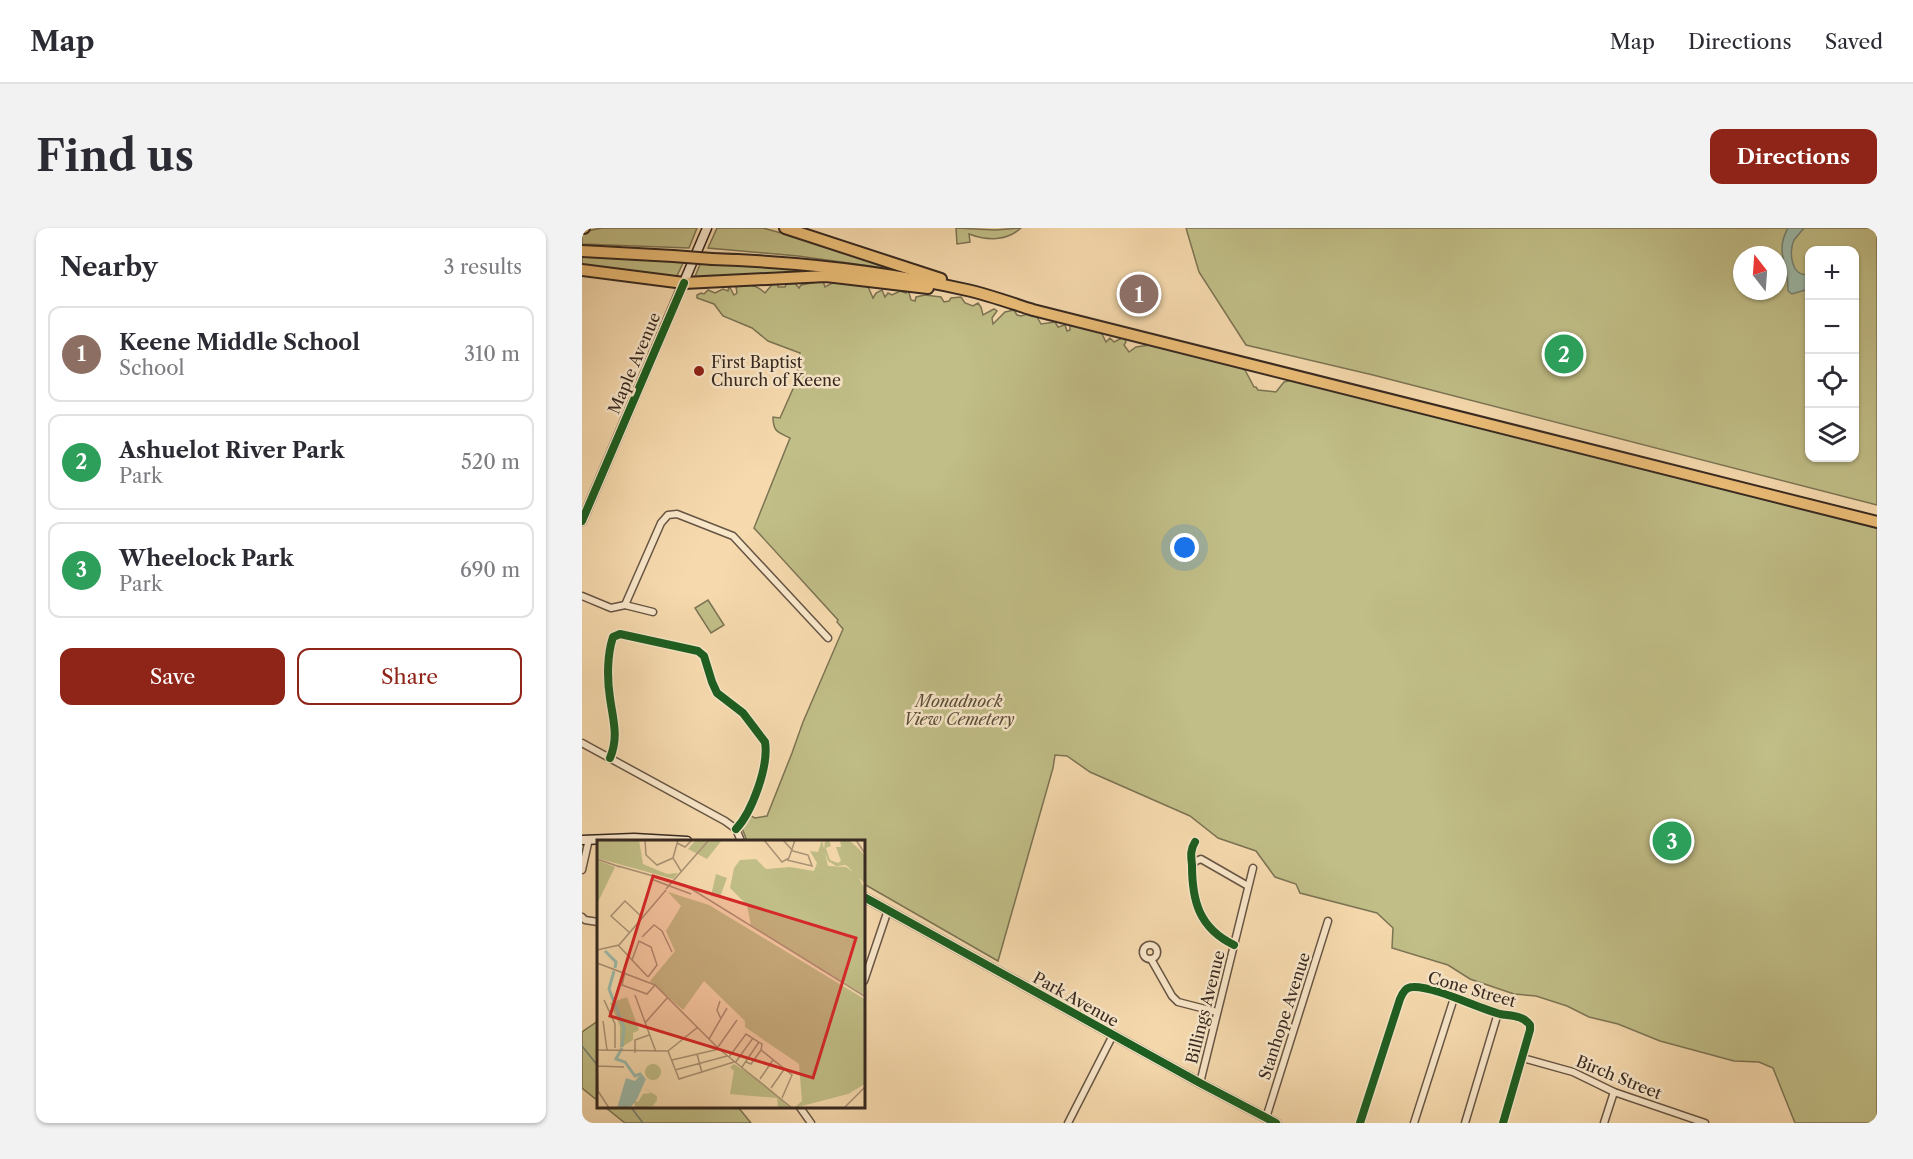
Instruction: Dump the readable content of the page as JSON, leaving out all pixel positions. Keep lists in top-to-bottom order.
{
  "streets": {
    "street": [
      "Maple Avenue",
      "Cone Street",
      "Park Avenue",
      "Billings Avenue",
      "Stanhope Avenue",
      "Birch Street"
    ]
  },
  "crossings": [
    ["Cone Street", "Birch Street"],
    ["Park Avenue", "Billings Avenue"],
    ["Park Avenue", "Stanhope Avenue"]
  ],
  "parks": ["Monadnock View Cemetery"],
  "places": ["First Baptist Church of Keene"],
  "north": "top",
  "page": {
    "header": "Map",
    "nav": ["Map", "Directions", "Saved"],
    "buttons": [
      "Directions",
      ["Save", "Share"]
    ],
    "title": "Find us",
    "heading": ["Nearby", "3 results"],
    "map_buttons": ["+", "−"],
    "pins": ["1", "2", "3"],
    "list": [
      {
        "mark": "1",
        "name": "Keene Middle School",
        "note": "School",
        "value": "310 m"
      },
      {
        "mark": "2",
        "name": "Ashuelot River Park",
        "note": "Park",
        "value": "520 m"
      },
      {
        "mark": "3",
        "name": "Wheelock Park",
        "note": "Park",
        "value": "690 m"
      }
    ]
  }
}
